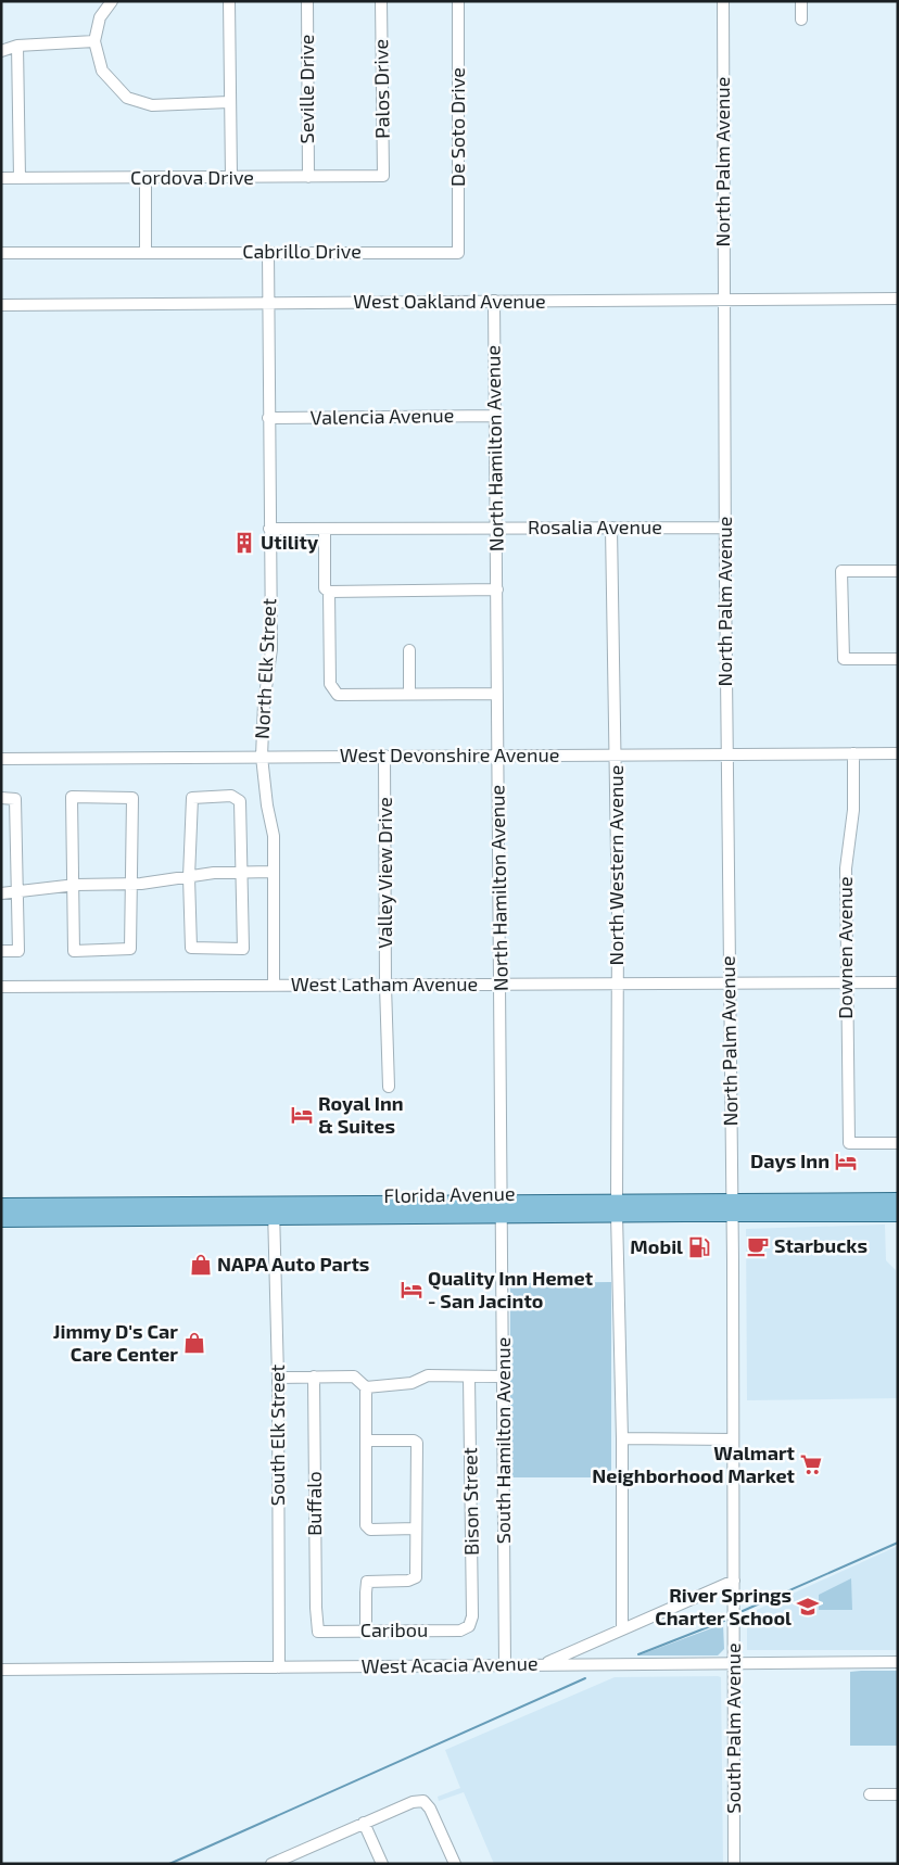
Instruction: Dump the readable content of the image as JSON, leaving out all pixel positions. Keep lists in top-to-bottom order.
{
  "streets": {
    "main road": ["Florida Avenue"],
    "street": [
      "Seville Drive",
      "Palos Drive",
      "De Soto Drive",
      "North Palm Avenue",
      "Cordova Drive",
      "Cabrillo Drive",
      "West Oakland Avenue",
      "Valencia Avenue",
      "North Hamilton Avenue",
      "Rosalia Avenue",
      "North Elk Street",
      "West Devonshire Avenue",
      "North Western Avenue",
      "Valley View Drive",
      "Downen Avenue",
      "West Latham Avenue",
      "South Elk Street",
      "South Hamilton Avenue",
      "Bison Street",
      "Buffalo",
      "Caribou",
      "West Acacia Avenue",
      "South Palm Avenue"
    ]
  },
  "crossings": [
    ["Seville Drive", "Cordova Drive"],
    ["Palos Drive", "Cordova Drive"],
    ["De Soto Drive", "Cabrillo Drive"],
    ["North Palm Avenue", "West Oakland Avenue"],
    ["North Palm Avenue", "Rosalia Avenue"],
    ["North Palm Avenue", "West Devonshire Avenue"],
    ["North Palm Avenue", "West Latham Avenue"],
    ["North Palm Avenue", "Florida Avenue"],
    ["North Palm Avenue", "South Palm Avenue"],
    ["Cabrillo Drive", "North Elk Street"],
    ["West Oakland Avenue", "North Hamilton Avenue"],
    ["West Oakland Avenue", "North Elk Street"],
    ["Valencia Avenue", "North Hamilton Avenue"],
    ["Valencia Avenue", "North Elk Street"],
    ["North Hamilton Avenue", "Rosalia Avenue"],
    ["North Hamilton Avenue", "West Devonshire Avenue"],
    ["North Hamilton Avenue", "West Latham Avenue"],
    ["North Hamilton Avenue", "Florida Avenue"],
    ["North Hamilton Avenue", "South Hamilton Avenue"],
    ["Rosalia Avenue", "North Elk Street"],
    ["Rosalia Avenue", "North Western Avenue"],
    ["North Elk Street", "West Devonshire Avenue"],
    ["North Elk Street", "West Latham Avenue"],
    ["West Devonshire Avenue", "North Western Avenue"],
    ["West Devonshire Avenue", "Valley View Drive"],
    ["West Devonshire Avenue", "Downen Avenue"],
    ["North Western Avenue", "West Latham Avenue"],
    ["North Western Avenue", "Florida Avenue"],
    ["Valley View Drive", "West Latham Avenue"],
    ["Downen Avenue", "West Latham Avenue"],
    ["Florida Avenue", "South Elk Street"],
    ["Florida Avenue", "South Hamilton Avenue"],
    ["Florida Avenue", "South Palm Avenue"],
    ["South Elk Street", "West Acacia Avenue"],
    ["South Hamilton Avenue", "West Acacia Avenue"],
    ["Bison Street", "Caribou"],
    ["Buffalo", "Caribou"],
    ["West Acacia Avenue", "South Palm Avenue"]
  ],
  "places": {
    "building": ["Utility"],
    "hotel": ["Royal Inn & Suites", "Days Inn", "Quality Inn Hemet - San Jacinto"],
    "cafe": ["Starbucks"],
    "fuel station": ["Mobil"],
    "shop": ["NAPA Auto Parts", "Jimmy D's Car Care Center"],
    "supermarket": ["Walmart Neighborhood Market"],
    "school or university": ["River Springs Charter School"]
  }
}
